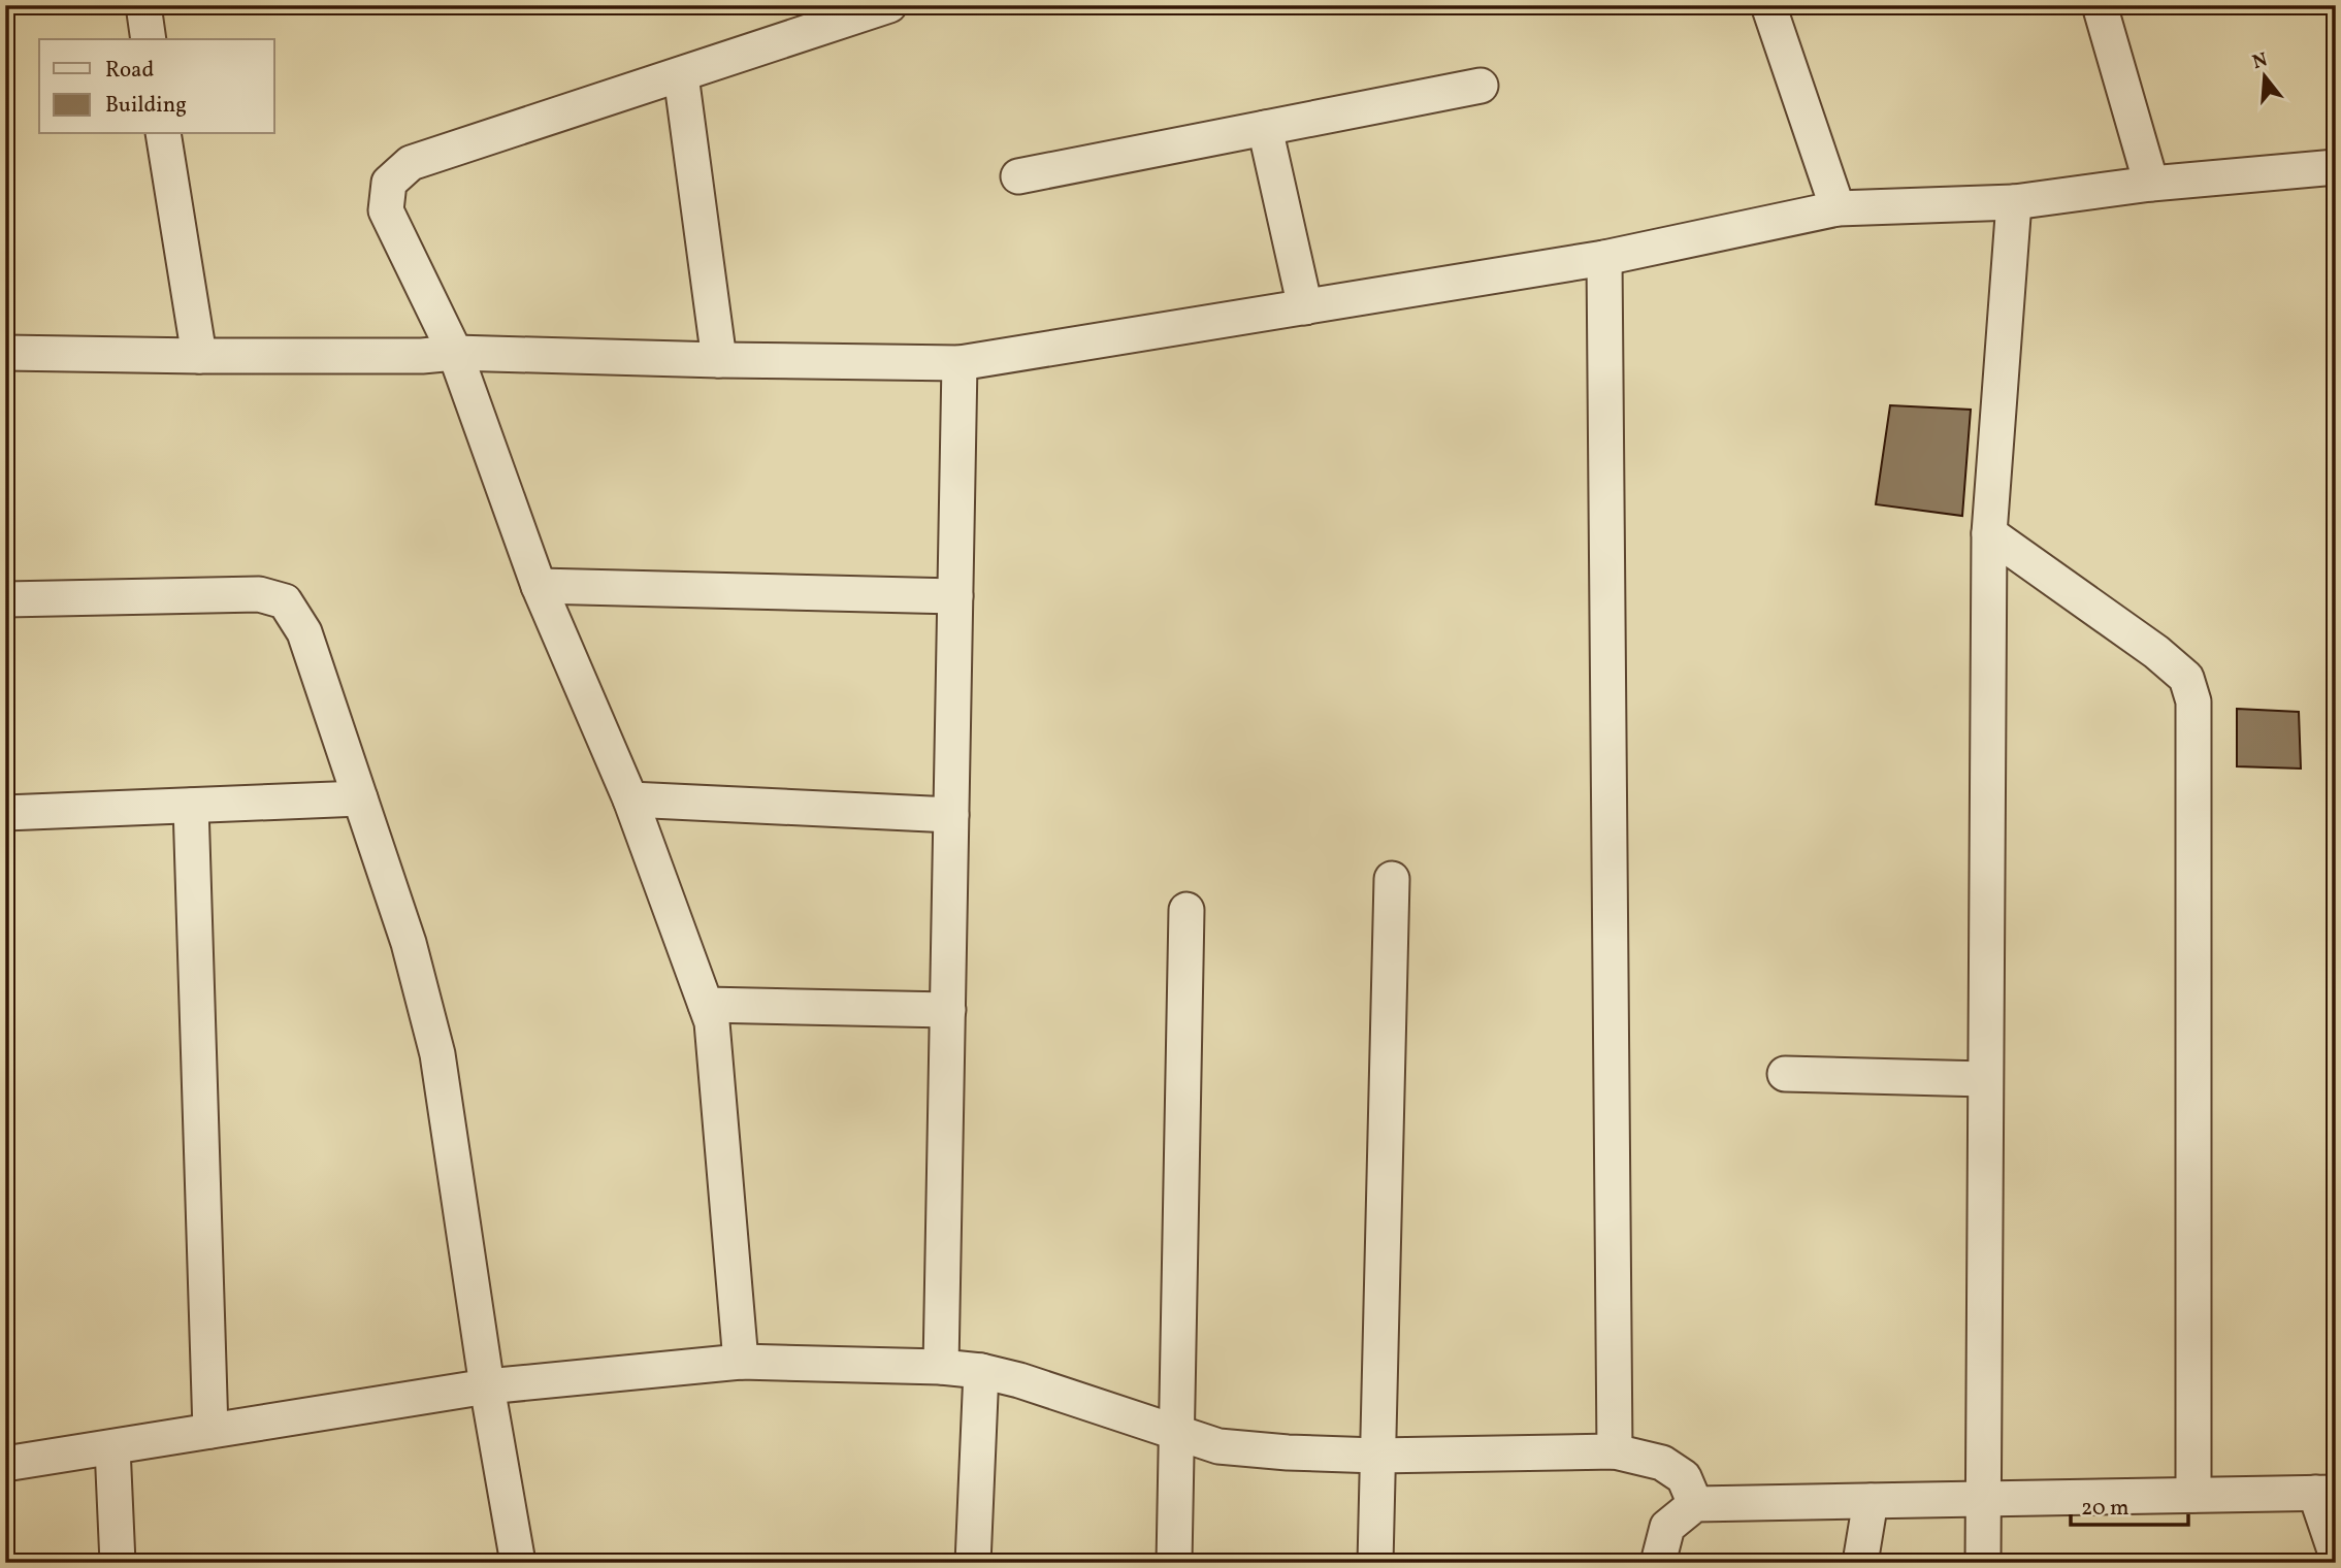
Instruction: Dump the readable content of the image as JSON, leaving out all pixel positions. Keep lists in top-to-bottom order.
{
  "legend": ["Road", "Building"],
  "scale_bar": "20 m",
  "north": "top"
}
